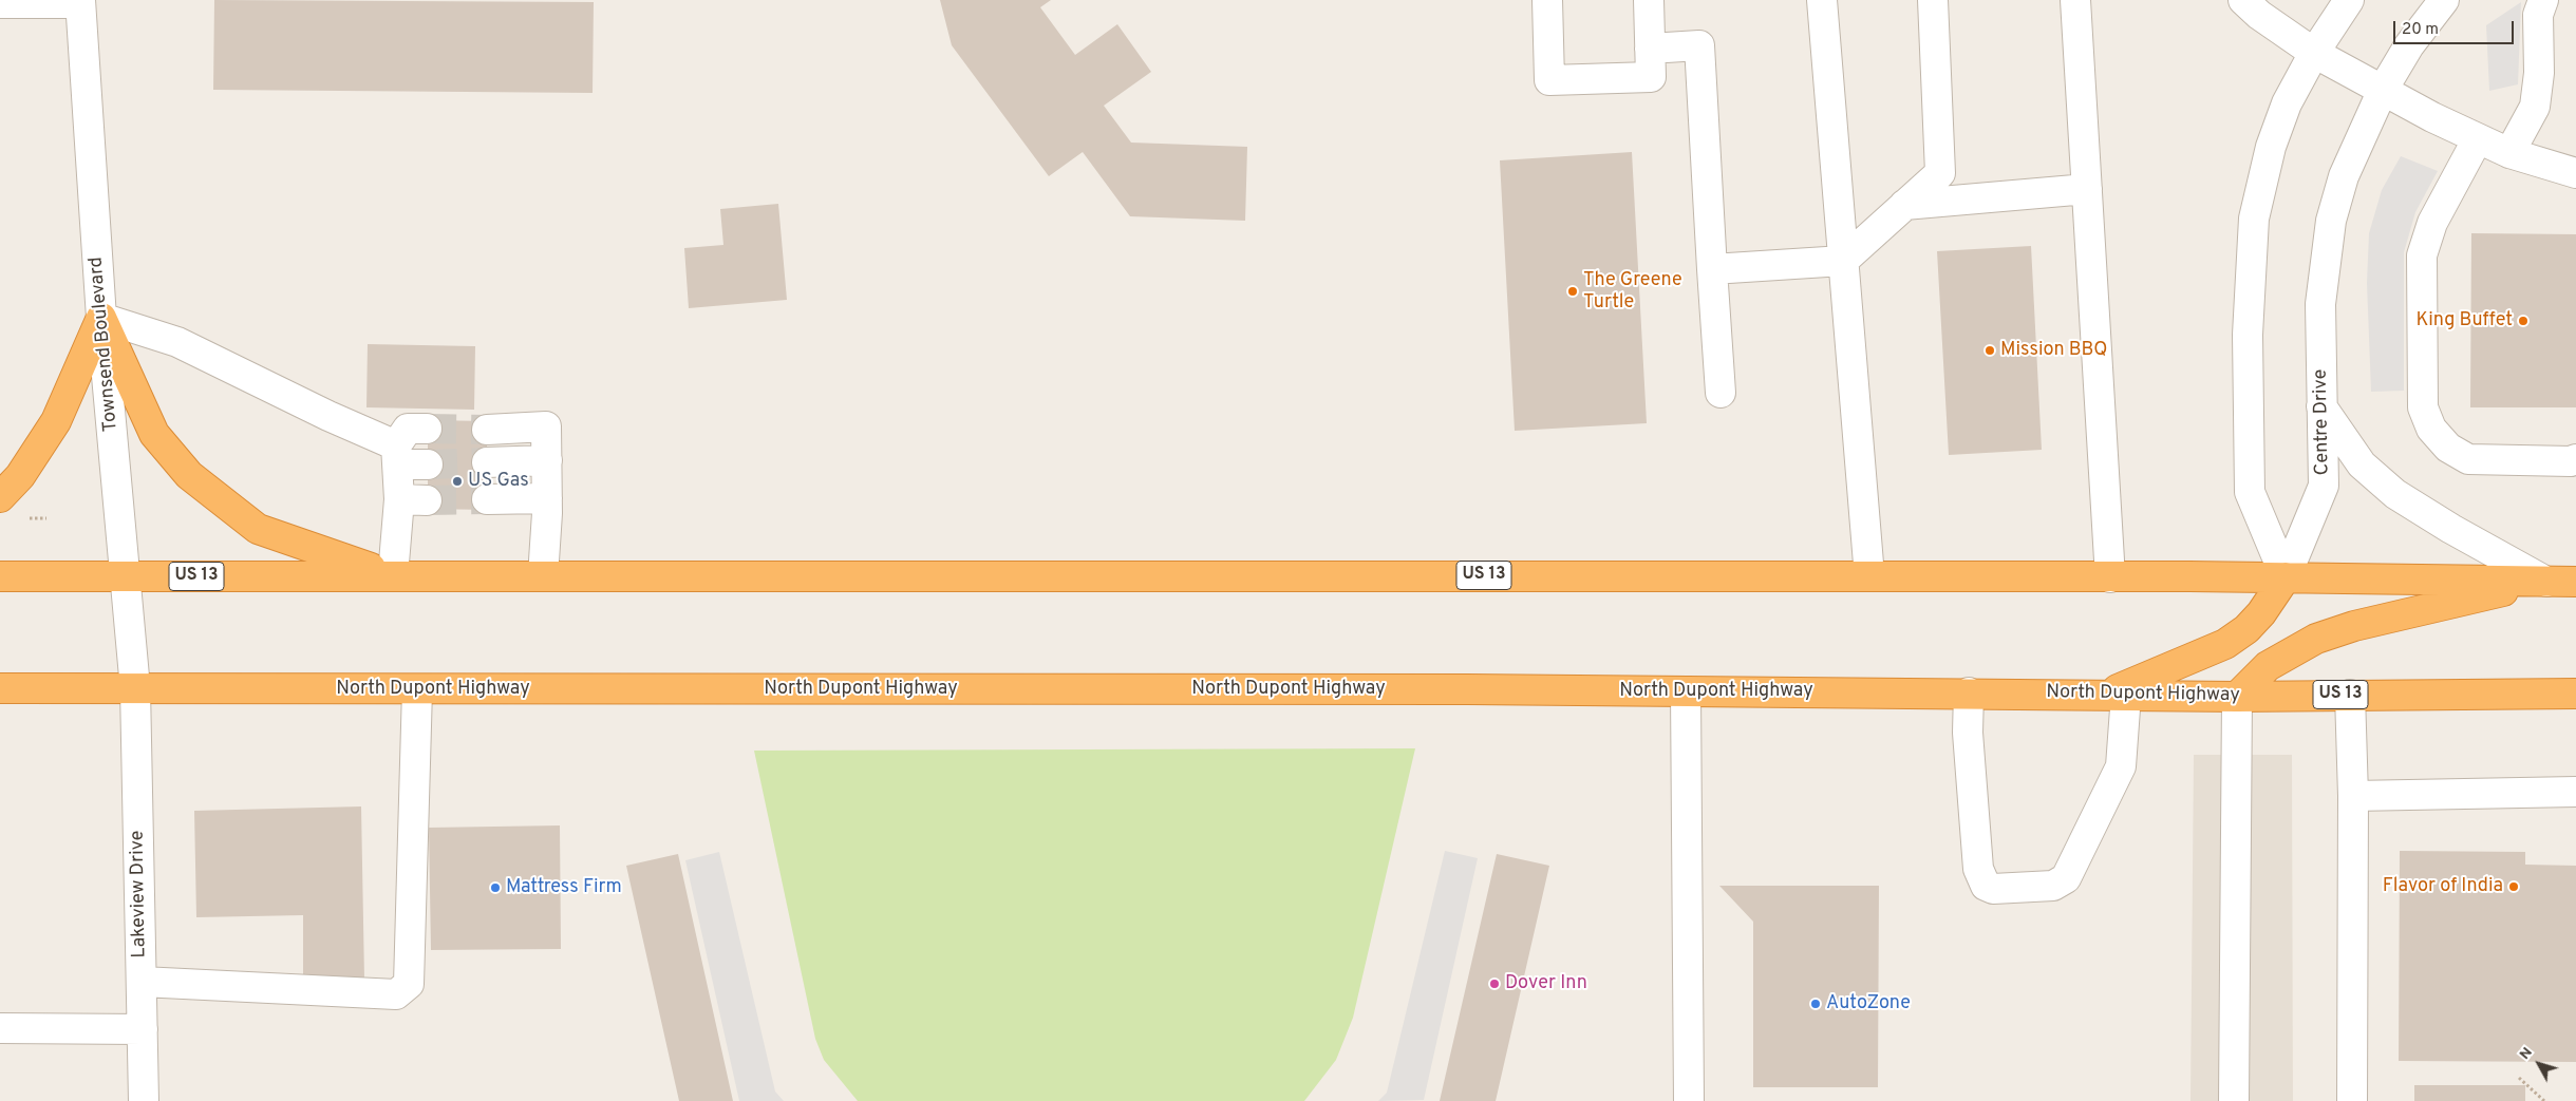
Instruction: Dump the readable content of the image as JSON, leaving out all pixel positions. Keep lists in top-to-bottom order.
{
  "streets": {
    "highway": ["US 13", "North Dupont Highway"],
    "street": ["Townsend Boulevard", "Centre Drive", "Lakeview Drive"]
  },
  "crossings": [
    ["Townsend Boulevard", "US 13"],
    ["Townsend Boulevard", "North Dupont Highway"],
    ["Townsend Boulevard", "Lakeview Drive"],
    ["Centre Drive", "US 13"],
    ["North Dupont Highway", "Lakeview Drive"]
  ],
  "places": [
    "The Greene Turtle",
    "King Buffet",
    "Mission BBQ",
    "US Gas",
    "Flavor of India",
    "Mattress Firm",
    "Dover Inn",
    "AutoZone"
  ],
  "scale_bar": "20 m",
  "north": "top left"
}
